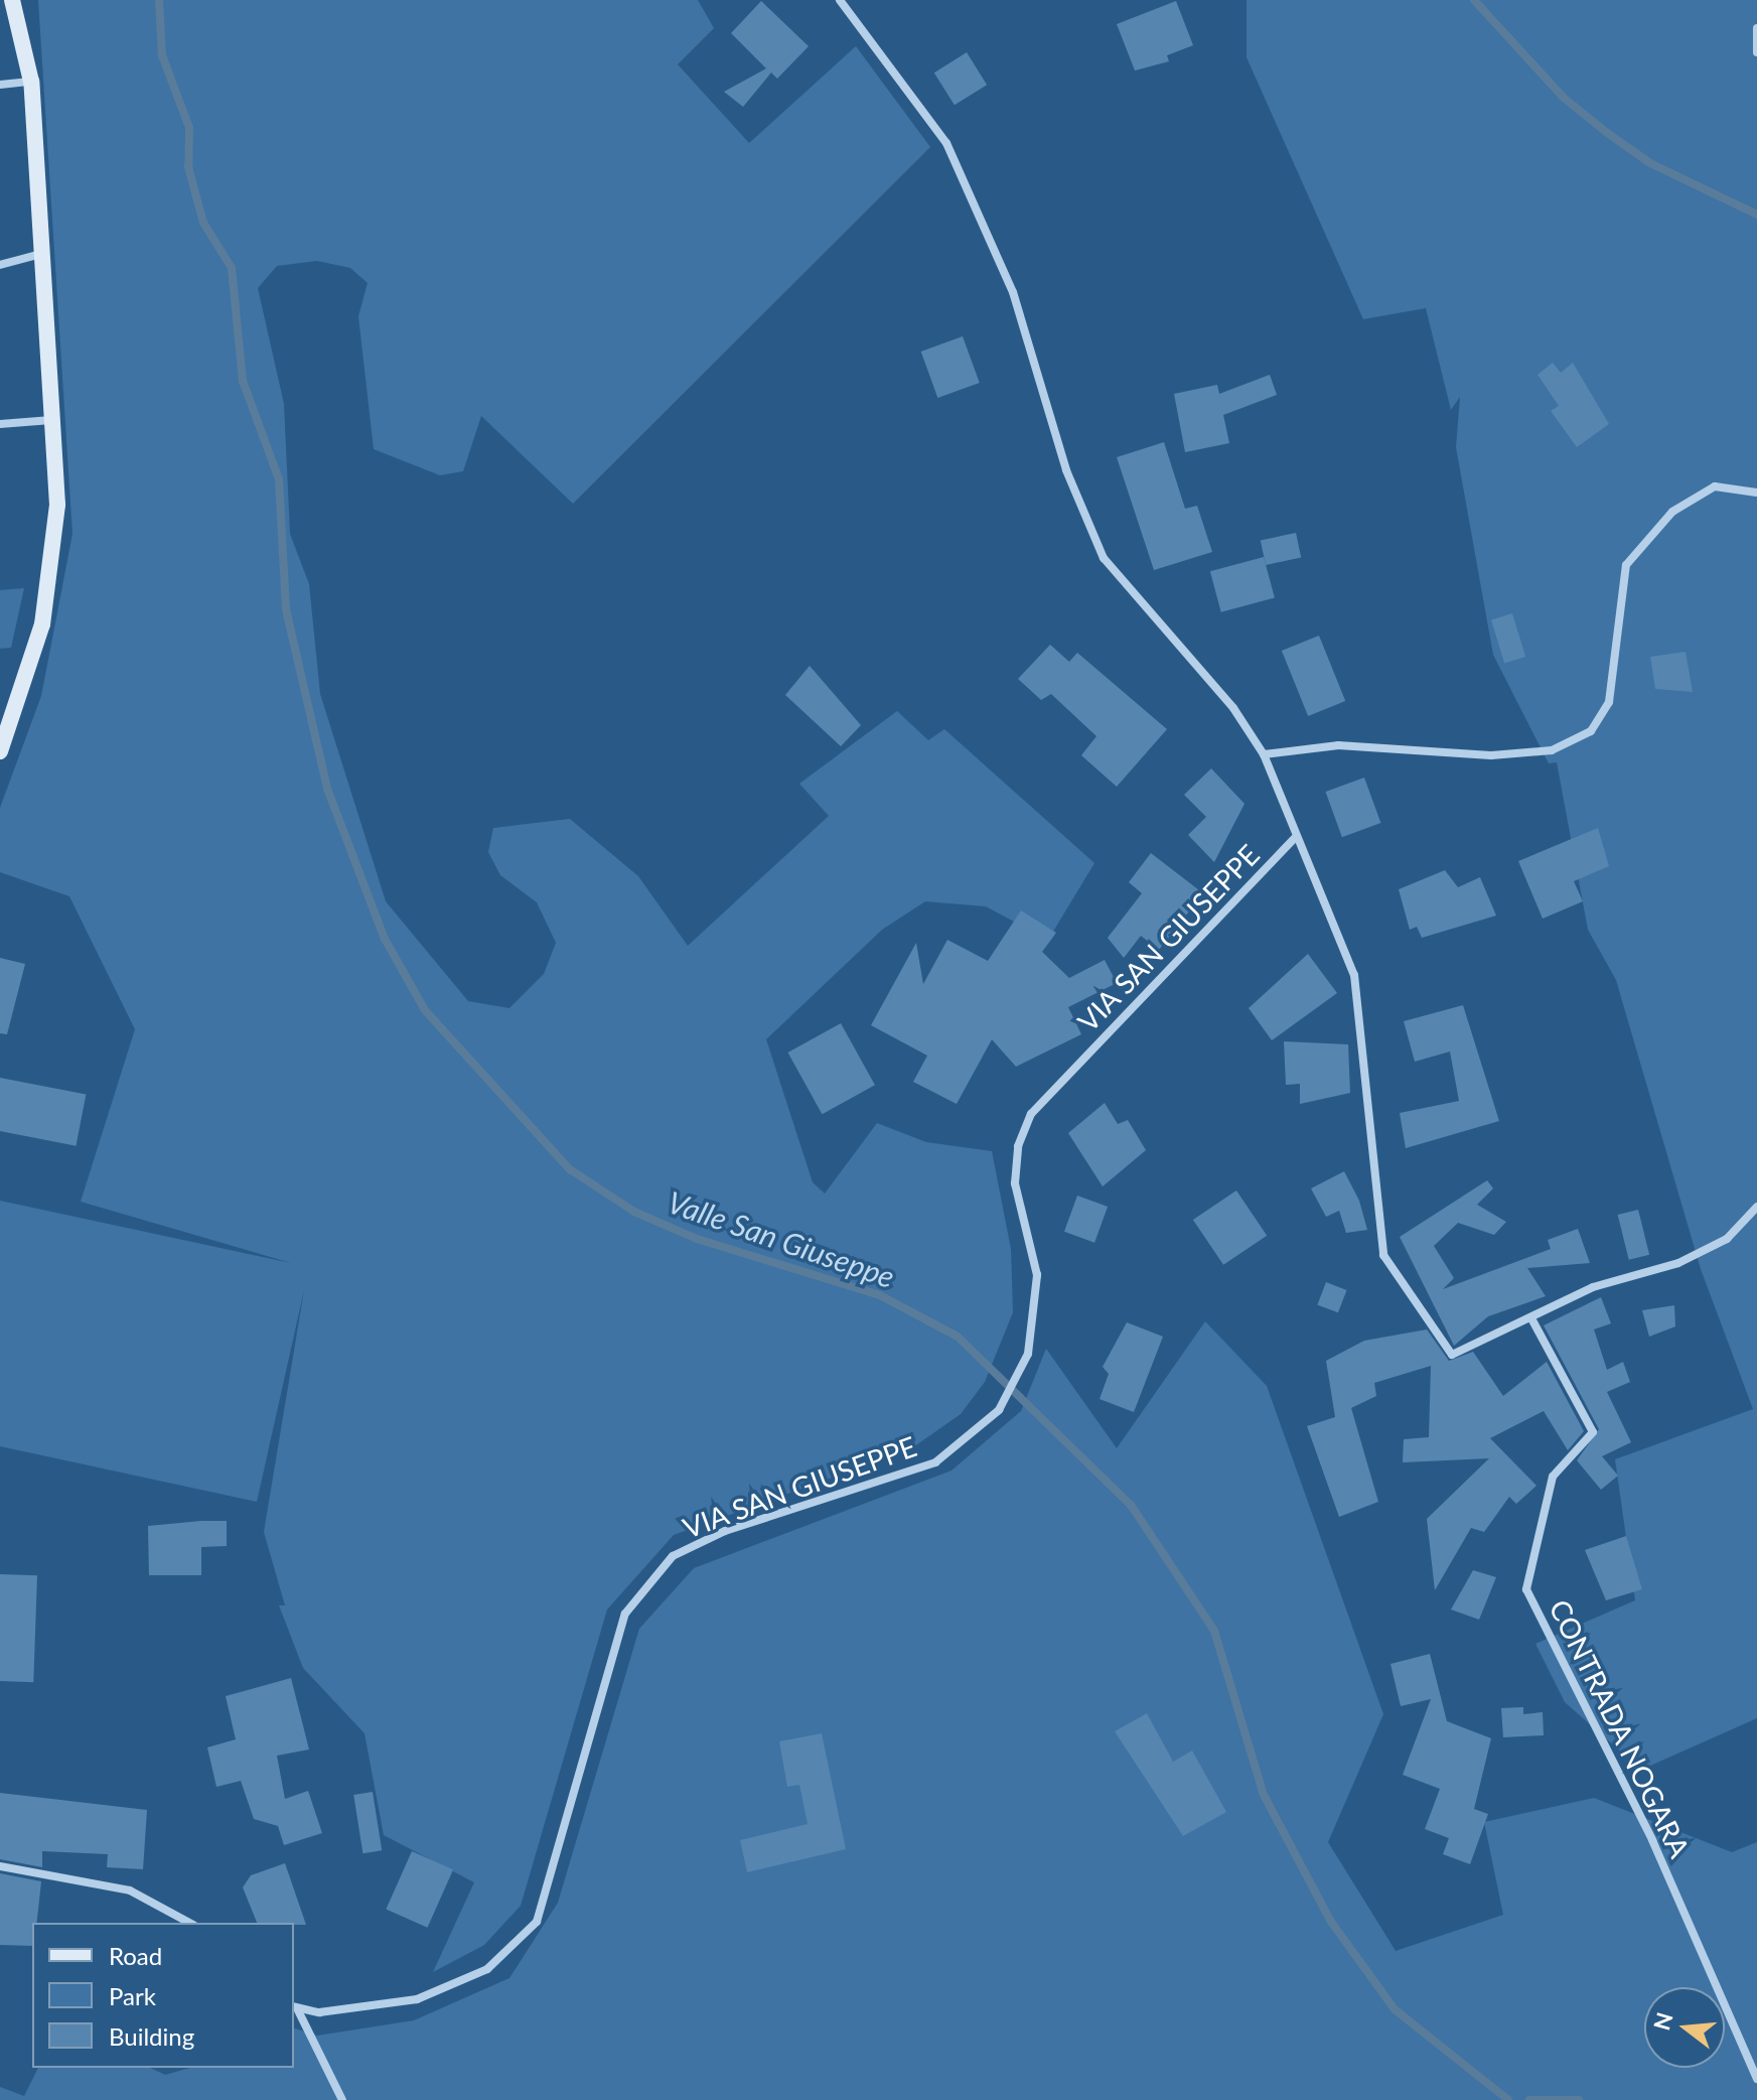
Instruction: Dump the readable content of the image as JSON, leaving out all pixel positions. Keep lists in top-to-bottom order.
{
  "streets": {
    "street": ["VIA SAN GIUSEPPE", "CONTRADA NOGARA"]
  },
  "water": ["Valle San Giuseppe"],
  "legend": ["Road", "Park", "Building"],
  "north": "left"
}
